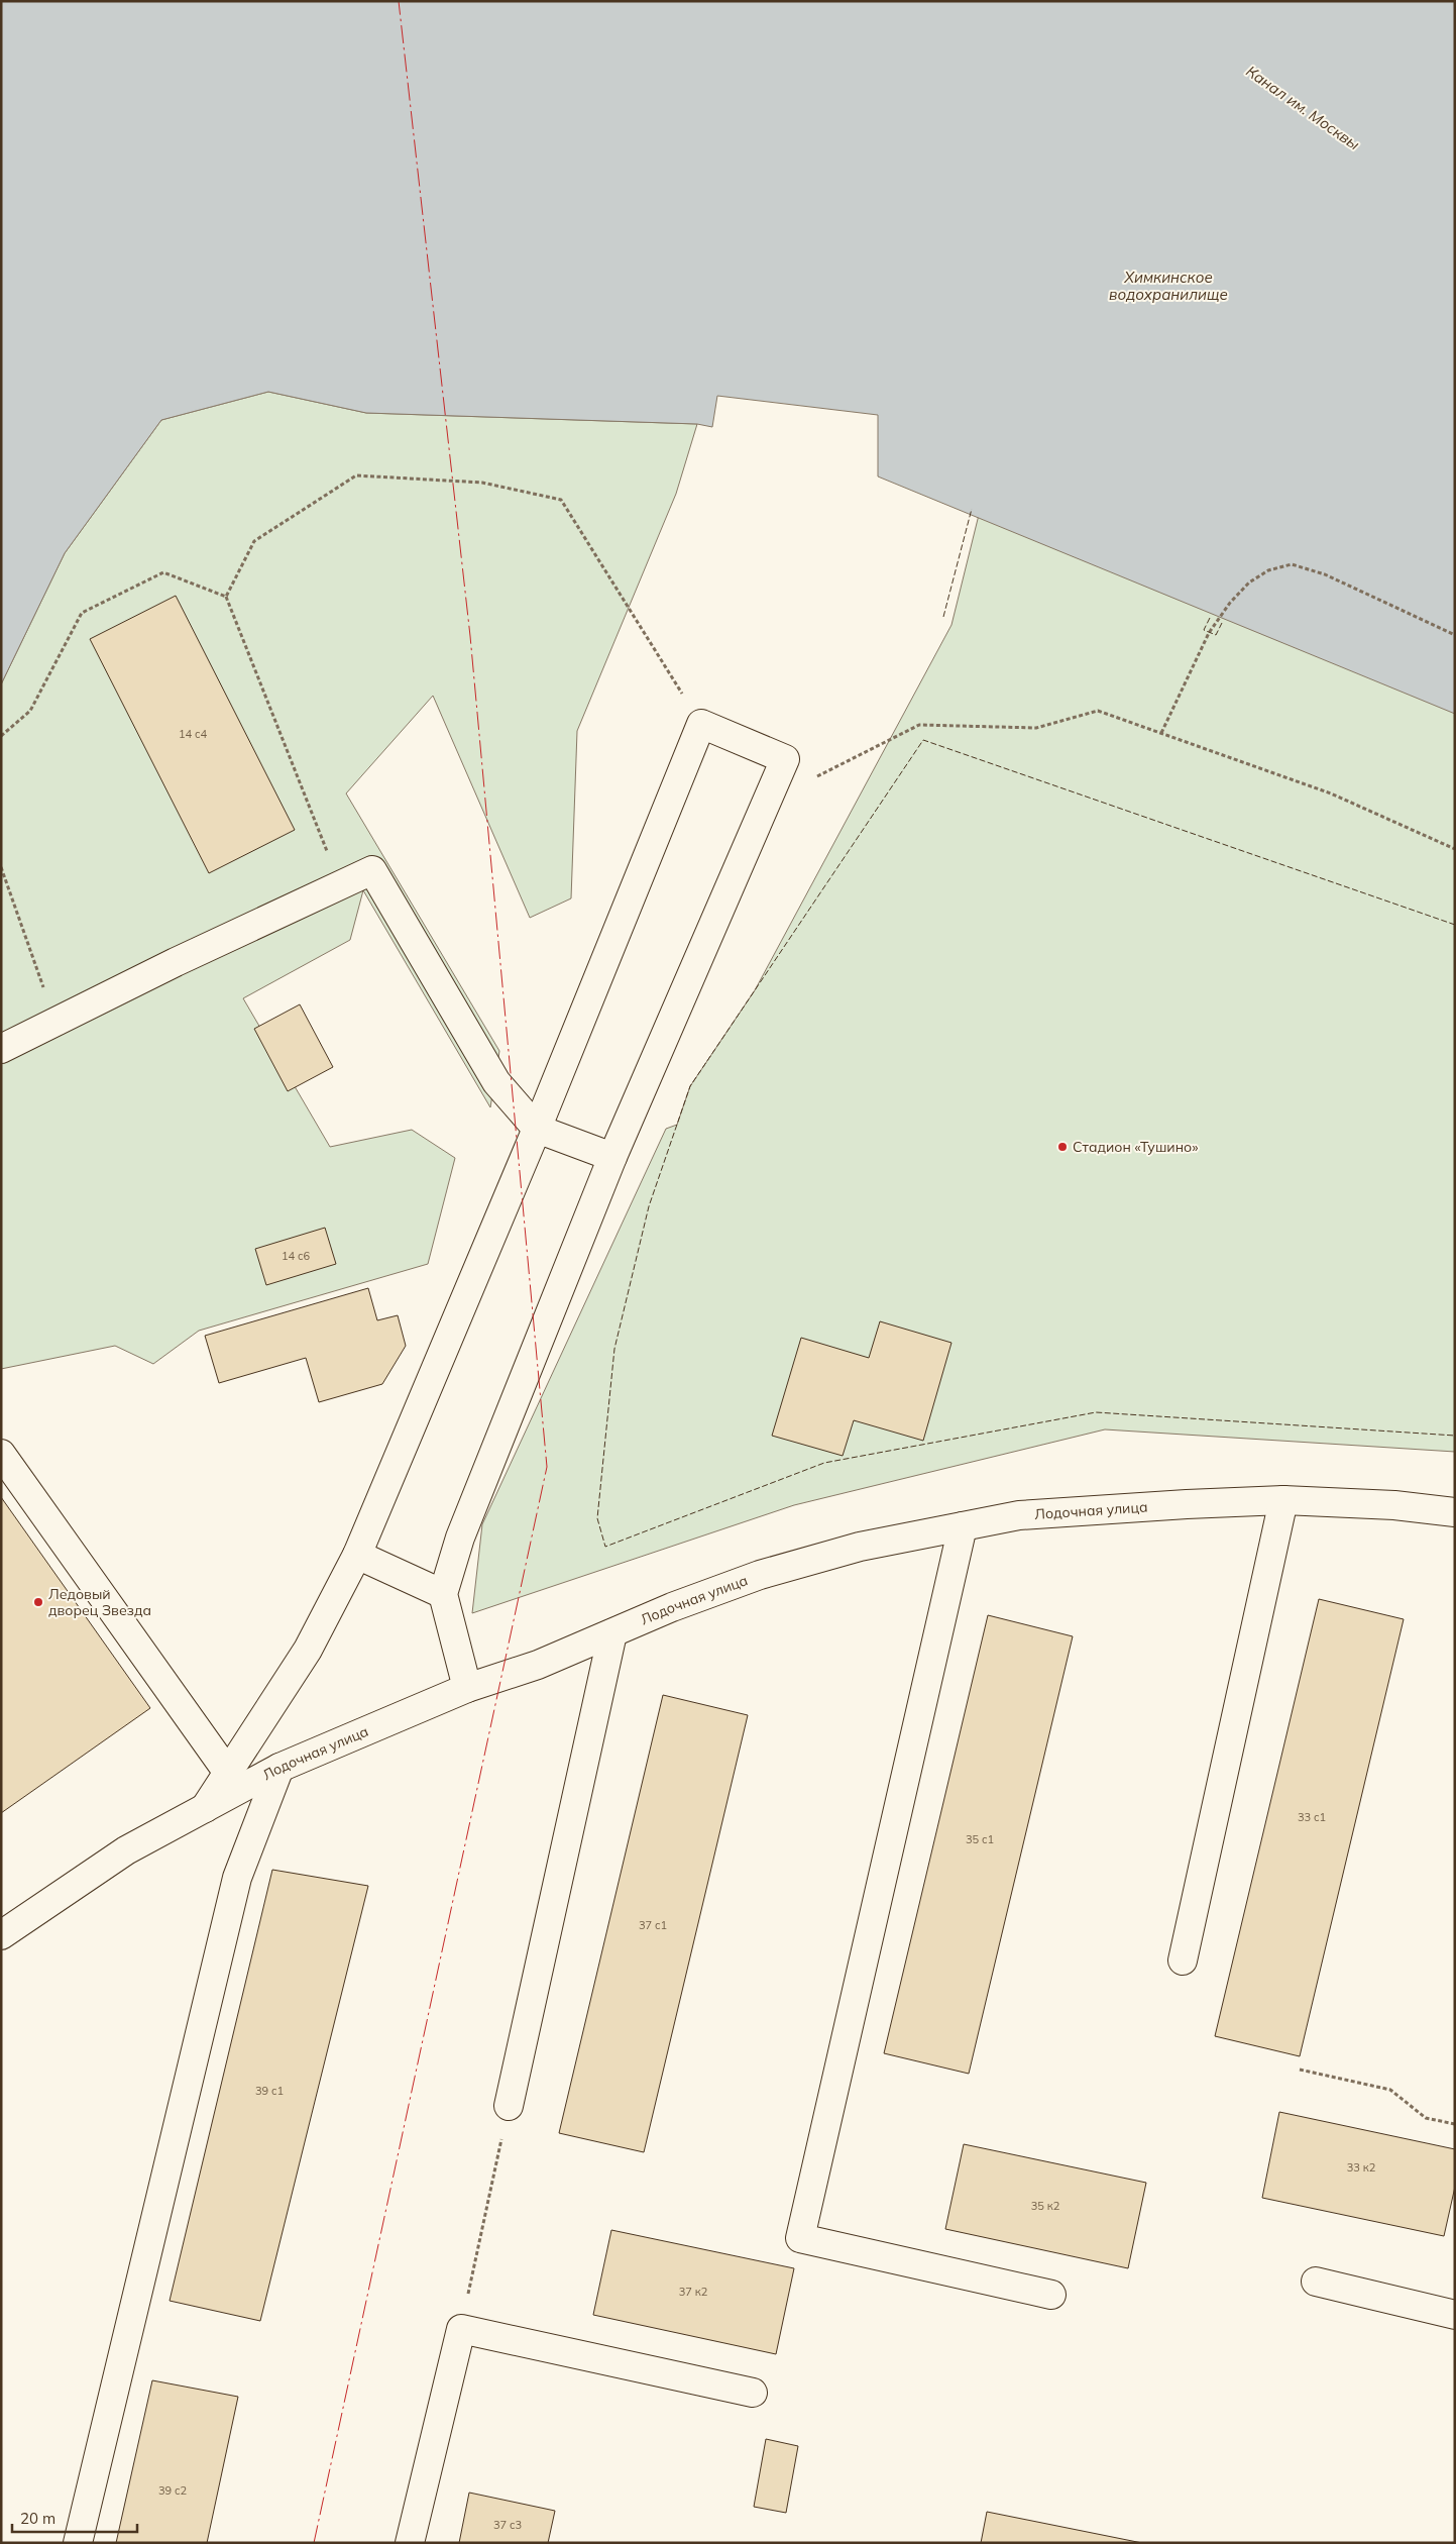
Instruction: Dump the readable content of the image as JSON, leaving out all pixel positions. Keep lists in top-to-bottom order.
{
  "streets": {
    "street": ["Лодочная улица"]
  },
  "water": ["Канал им. Москвы", "Химкинское водохранилище"],
  "places": ["Стадион «Тушино»", "Ледовый дворец Звезда"],
  "house_numbers": [
    "14 с4",
    "14 с6",
    "33 с1",
    "35 с1",
    "37 с1",
    "39 с1",
    "33 к2",
    "35 к2",
    "37 к2",
    "39 с2",
    "37 с3"
  ],
  "scale_bar": "20 m"
}
